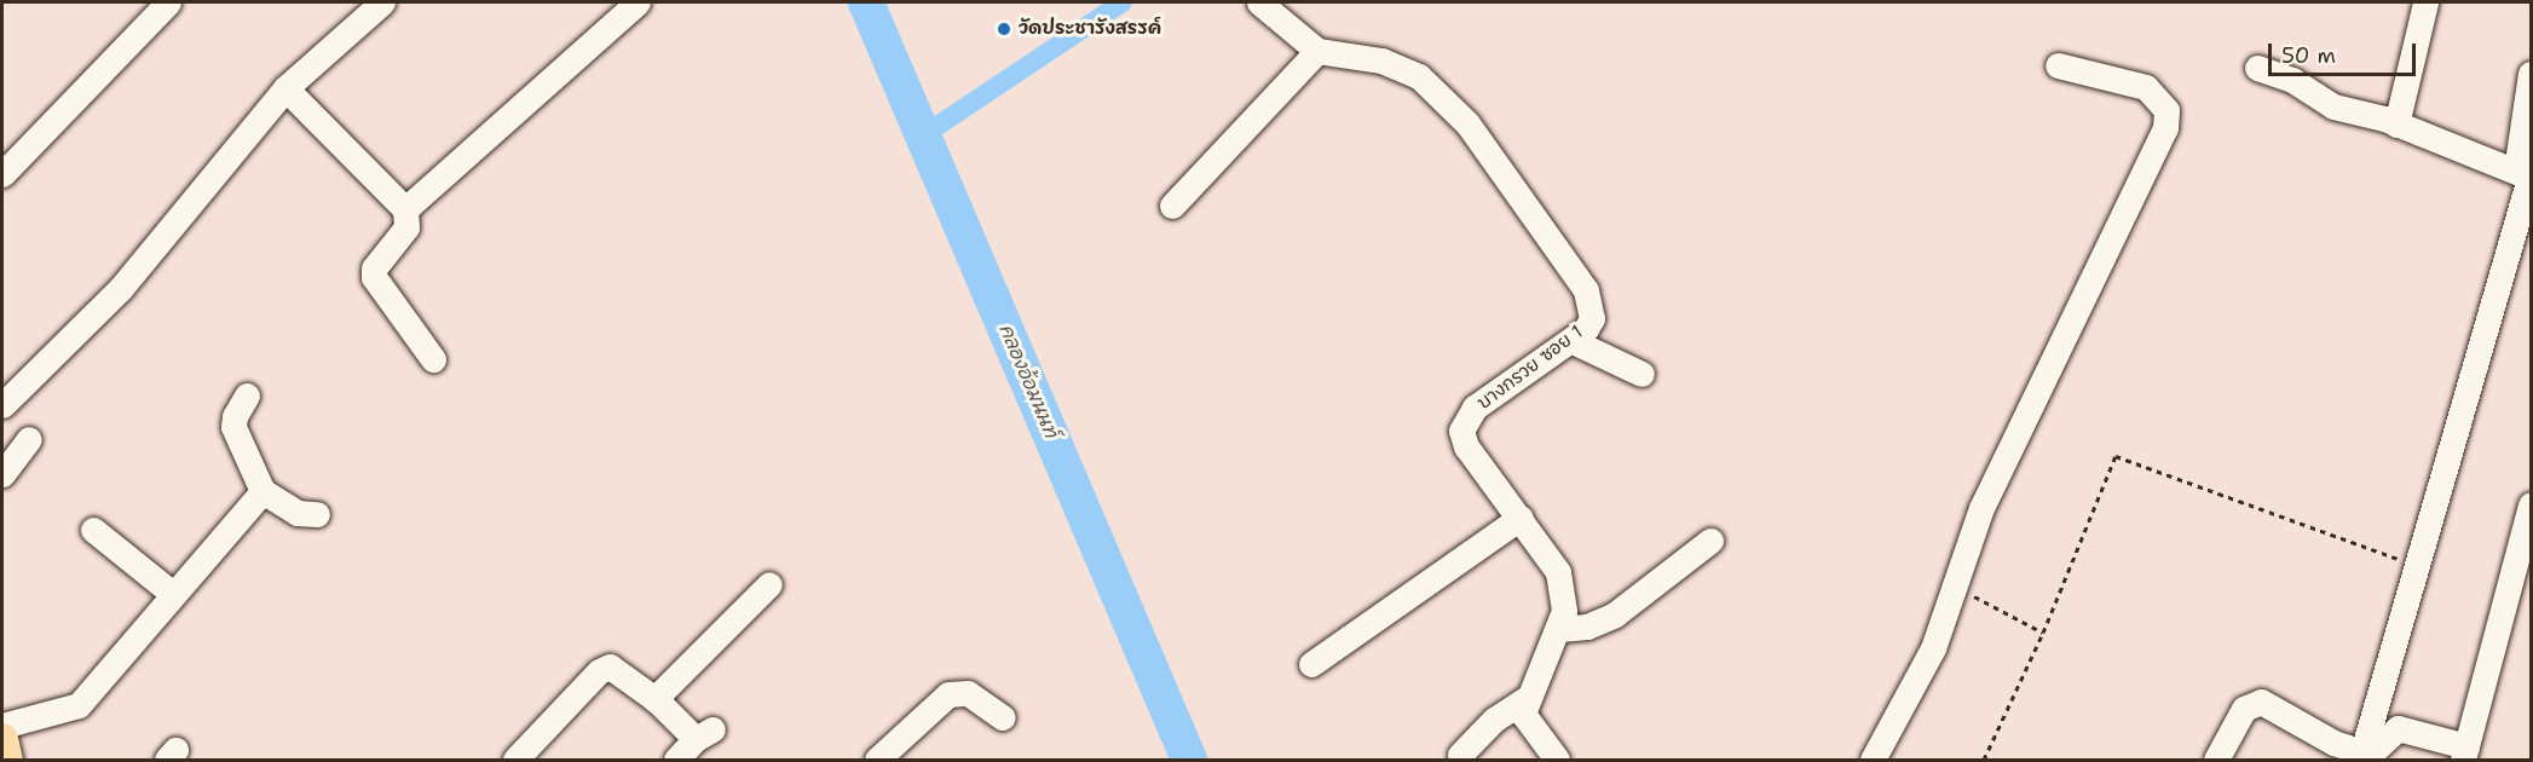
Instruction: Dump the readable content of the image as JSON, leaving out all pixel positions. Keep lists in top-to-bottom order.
{
  "streets": {
    "street": ["บางกรวย ซอย 1"]
  },
  "water": ["คลองอ้อมนนท์"],
  "places": ["วัดประชารังสรรค์"],
  "scale_bar": "50 m"
}
